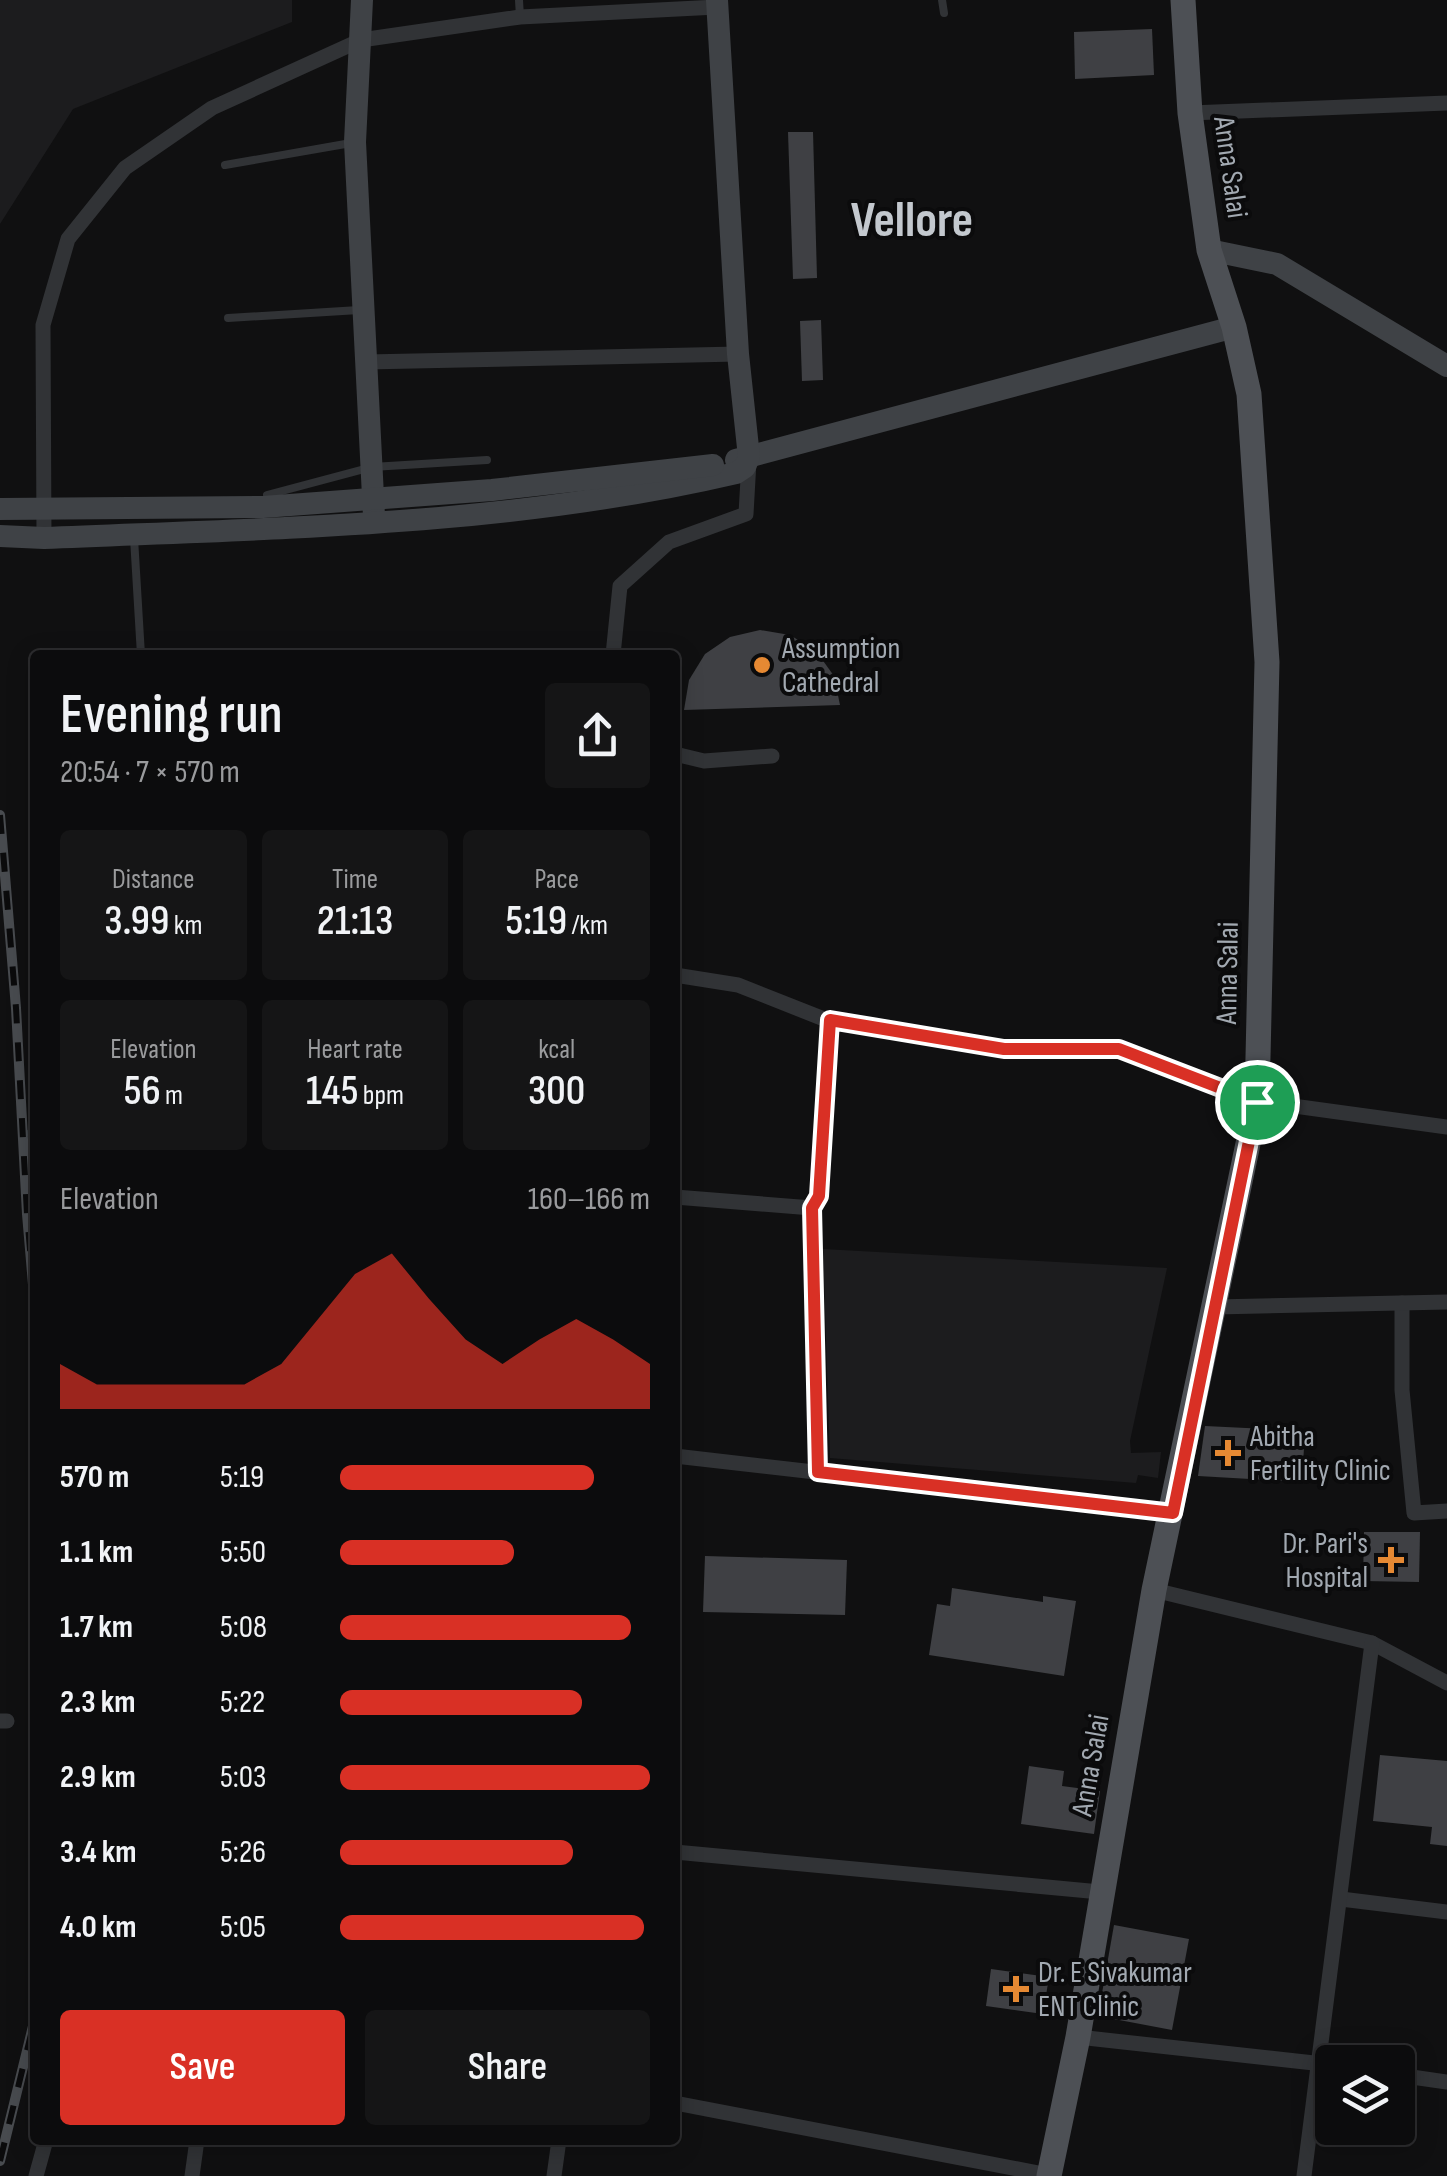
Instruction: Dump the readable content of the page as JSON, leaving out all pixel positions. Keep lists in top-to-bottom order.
{
  "streets": {
    "main road": ["Anna Salai"]
  },
  "districts": ["Vellore"],
  "places": {
    "other": ["Assumption Cathedral"],
    "health": ["Abitha Fertility Clinic", "Dr. Pari's Hospital", "Dr. E Sivakumar ENT Clinic"]
  },
  "page": {
    "heading": ["Evening run", "20:54 · 7 × 570 m"],
    "stats": [
      ["Distance", "3.99 km"],
      ["Time", "21:13"],
      ["Pace", "5:19 /km"],
      ["Elevation", "56 m"],
      ["Heart rate", "145 bpm"],
      ["kcal", "300"]
    ],
    "chart": ["Elevation", "160–166 m"],
    "list": [
      {
        "name": "570 m",
        "note": "5:19"
      },
      {
        "name": "1.1 km",
        "note": "5:50"
      },
      {
        "name": "1.7 km",
        "note": "5:08"
      },
      {
        "name": "2.3 km",
        "note": "5:22"
      },
      {
        "name": "2.9 km",
        "note": "5:03"
      },
      {
        "name": "3.4 km",
        "note": "5:26"
      },
      {
        "name": "4.0 km",
        "note": "5:05"
      }
    ],
    "buttons": ["Save", "Share"]
  }
}
